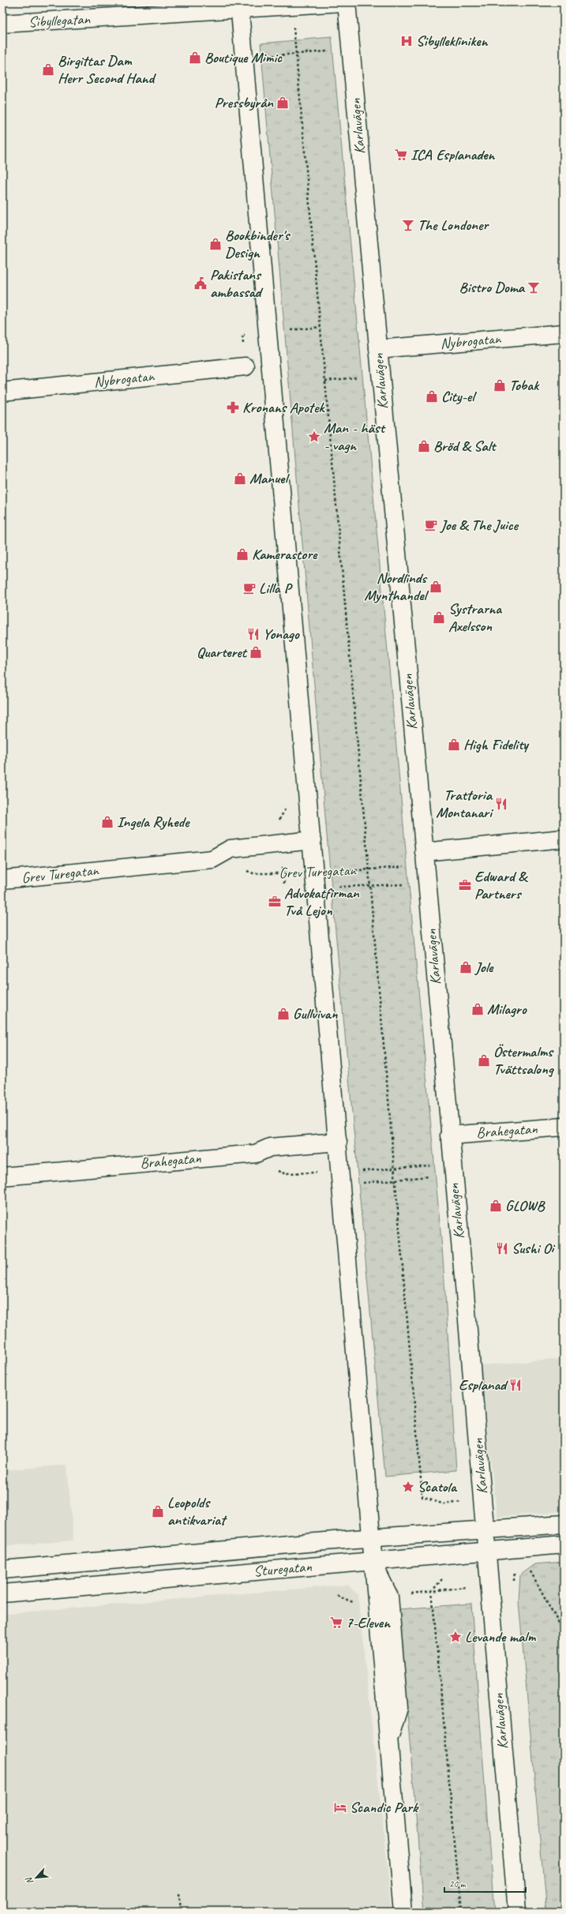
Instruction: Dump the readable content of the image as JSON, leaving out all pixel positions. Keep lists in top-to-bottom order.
{
  "streets": {
    "street": [
      "Sibyllegatan",
      "Karlavägen",
      "Nybrogatan",
      "Grev Turegatan",
      "Brahegatan",
      "Sturegatan"
    ]
  },
  "crossings": [
    ["Karlavägen", "Nybrogatan"],
    ["Karlavägen", "Grev Turegatan"],
    ["Karlavägen", "Brahegatan"],
    ["Karlavägen", "Sturegatan"]
  ],
  "places": {
    "hospital": ["Sibyllekliniken"],
    "shop": [
      "Boutique Mimic",
      "Birgittas Dam Herr Second Hand",
      "Pressbyrån",
      "Bookbinder's Design",
      "Tobak",
      "City-el",
      "Bröd & Salt",
      "Manuel",
      "Kamerastore",
      "Nordlinds Mynthandel",
      "Systrarna Axelsson",
      "Quarteret",
      "High Fidelity",
      "Ingela Ryhede",
      "Jole",
      "Milagro",
      "Gullvivan",
      "Östermalms Tvättsalong",
      "GLOWB",
      "Leopolds antikvariat"
    ],
    "supermarket": ["ICA Esplanaden", "7-Eleven"],
    "bar": ["The Londoner", "Bistro Doma"],
    "public building": ["Pakistans ambassad"],
    "pharmacy": ["Kronans Apotek"],
    "place": ["Man - häst - vagn", "Scatola", "Levande malm"],
    "cafe": ["Joe & The Juice", "Lilla P"],
    "restaurant": [
      "Yonago",
      "Trattoria Montanari",
      "Sushi Oi",
      "Esplanad"
    ],
    "office": ["Edward & Partners", "Advokatfirman Två Lejon"],
    "hotel": ["Scandic Park"]
  },
  "scale_bar": "20 m",
  "north": "bottom left"
}
